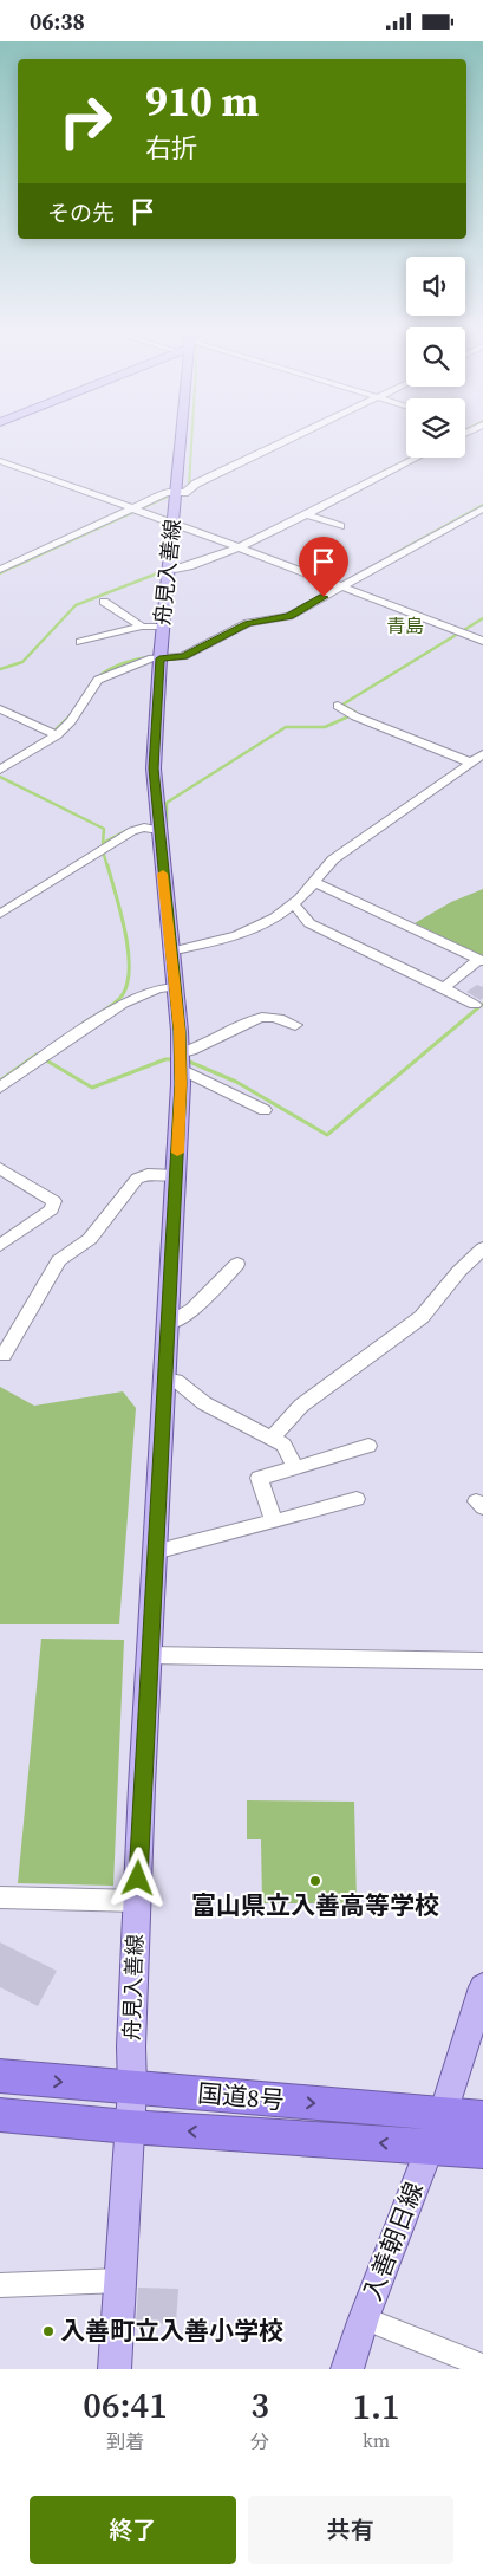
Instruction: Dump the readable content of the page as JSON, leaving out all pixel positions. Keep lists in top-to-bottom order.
{
  "streets": {
    "highway": ["国道8号"],
    "main road": ["舟見入善線", "入善朝日線"]
  },
  "crossings": [
    ["舟見入善線", "国道8号"],
    ["国道8号", "入善朝日線"]
  ],
  "districts": ["青島"],
  "places": ["富山県立入善高等学校", "入善町立入善小学校"],
  "page": {
    "status": "06:38",
    "turn": ["910 m", "右折"],
    "then": "その先",
    "eta": [
      "06:41",
      "到着",
      "3",
      "分",
      "1.1",
      "km"
    ],
    "buttons": ["終了", "共有"]
  }
}
